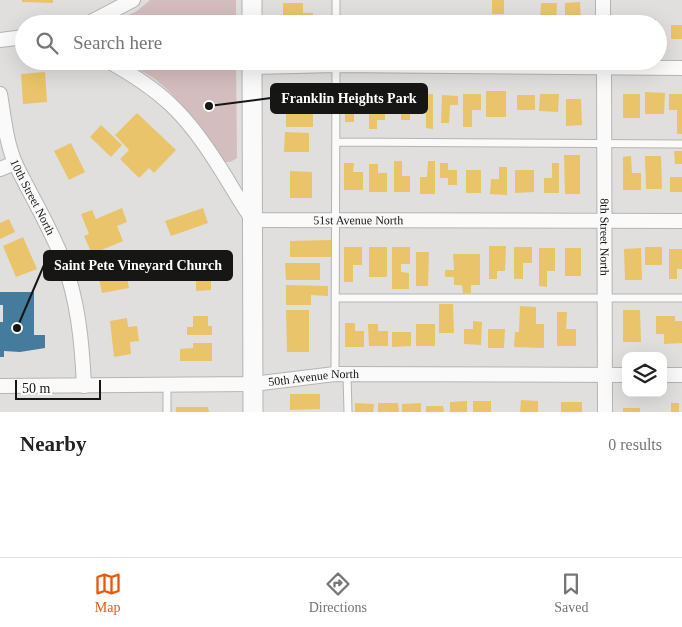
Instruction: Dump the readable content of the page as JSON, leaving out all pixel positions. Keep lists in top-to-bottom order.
{
  "streets": {
    "street": [
      "10th Street North",
      "51st Avenue North",
      "8th Street North",
      "50th Avenue North"
    ]
  },
  "crossings": [
    ["10th Street North", "50th Avenue North"],
    ["51st Avenue North", "8th Street North"],
    ["8th Street North", "50th Avenue North"]
  ],
  "places": ["Franklin Heights Park", "Saint Pete Vineyard Church"],
  "scale_bar": "50 m",
  "page": {
    "search": "Search here",
    "scale": "50 m",
    "heading": ["Nearby", "0 results"],
    "nav": ["Map", "Directions", "Saved"]
  }
}
